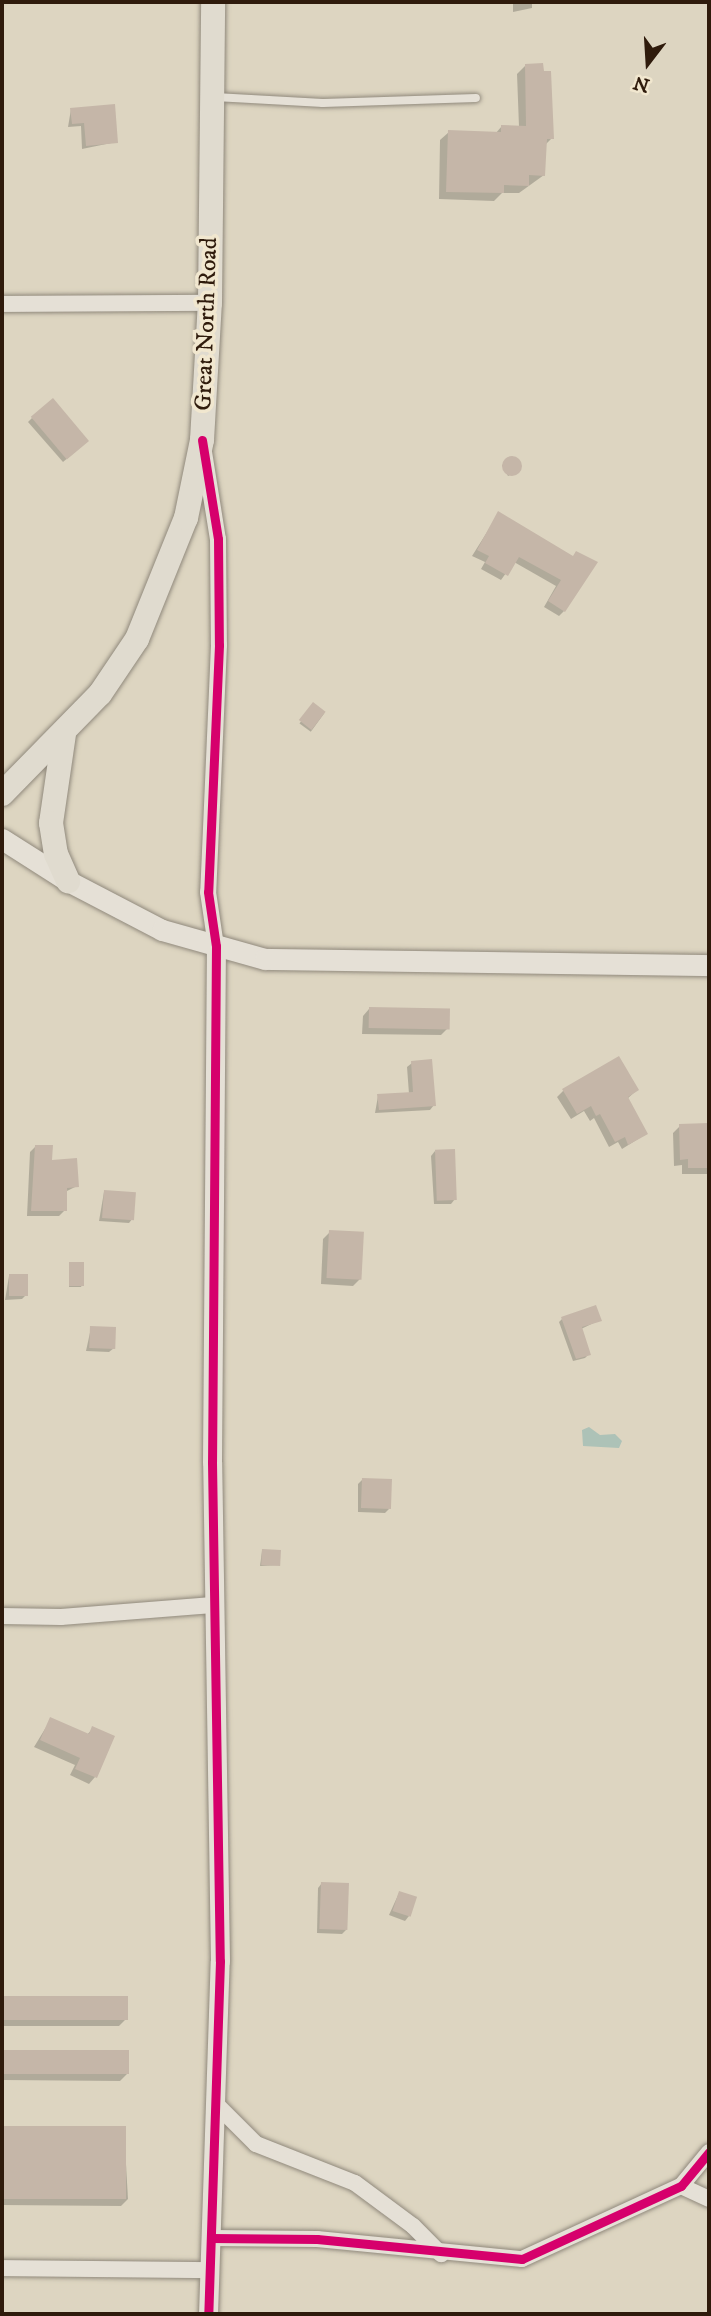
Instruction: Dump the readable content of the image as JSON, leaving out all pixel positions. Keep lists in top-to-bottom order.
{
  "streets": {
    "highway": ["Great North Road"]
  },
  "north": "bottom"
}
